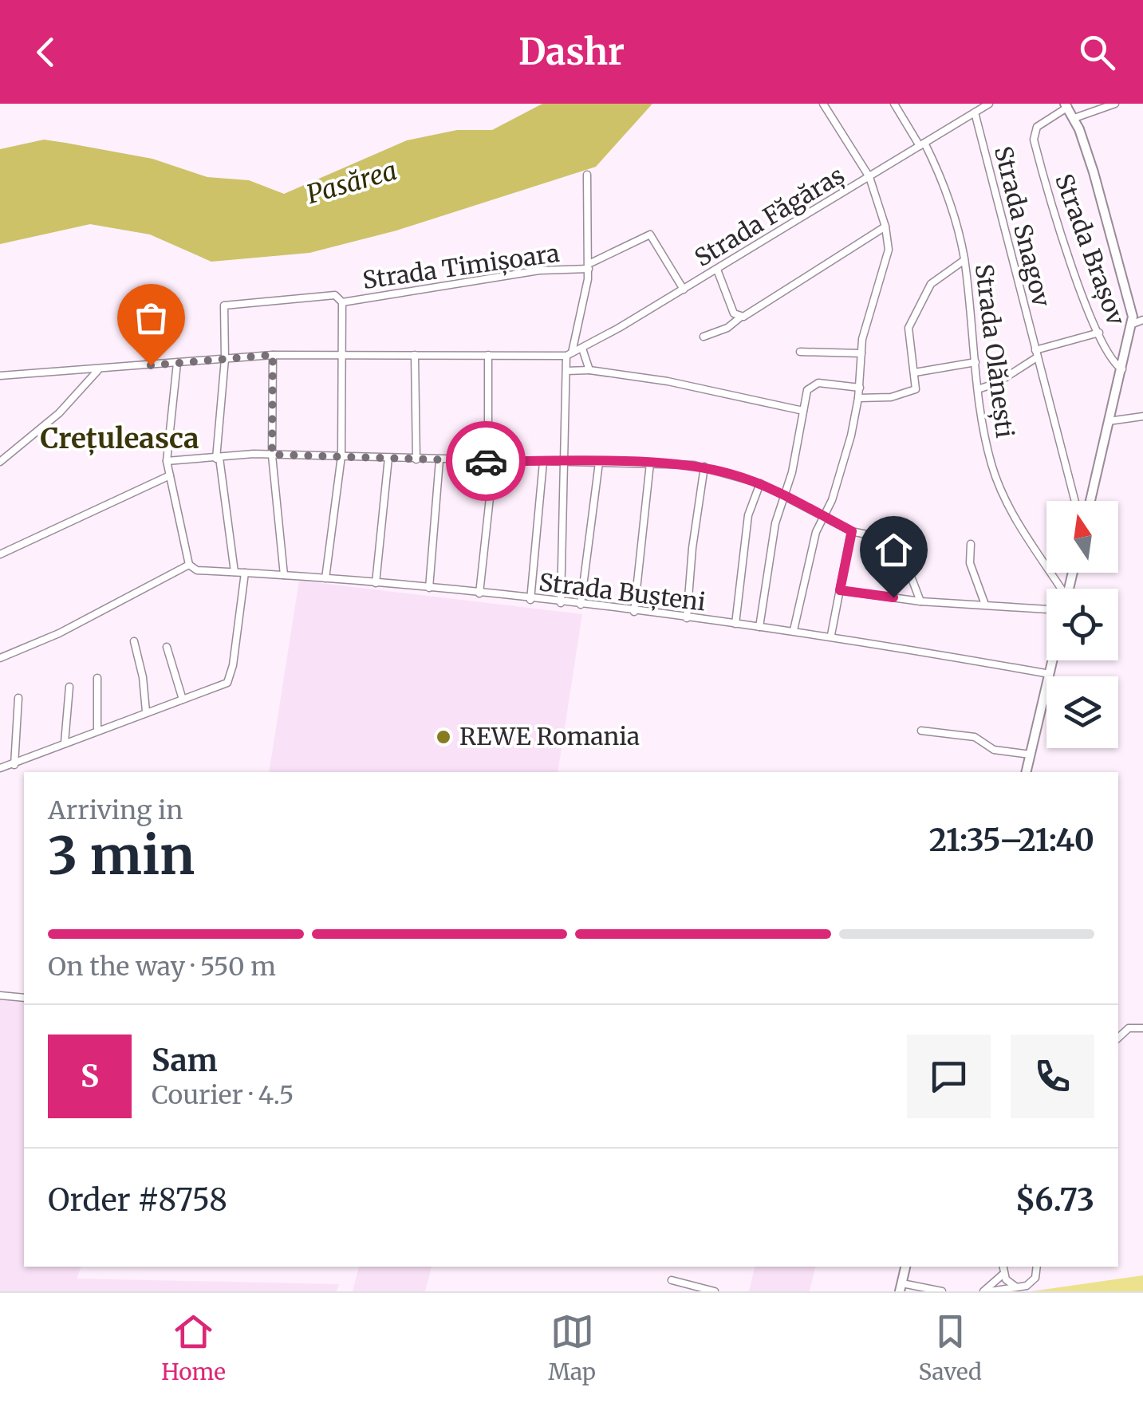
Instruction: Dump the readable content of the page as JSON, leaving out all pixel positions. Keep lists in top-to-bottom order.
{
  "streets": {
    "street": [
      "Strada Făgăraș",
      "Strada Snagov",
      "Strada Brașov",
      "Strada Timișoara",
      "Strada Olănești",
      "Strada Bușteni"
    ]
  },
  "crossings": [
    ["Strada Făgăraș", "Strada Snagov"],
    ["Strada Făgăraș", "Strada Timișoara"],
    ["Strada Făgăraș", "Strada Olănești"],
    ["Strada Timișoara", "Strada Bușteni"]
  ],
  "districts": ["Crețuleasca"],
  "water": ["Pasărea"],
  "places": ["REWE Romania"],
  "north": "top",
  "page": {
    "header": "Dashr",
    "heading": ["3 min", "Arriving in", "21:35–21:40"],
    "panel": [
      "Sam",
      "Courier · 4.5",
      "Order #8758",
      "$6.73"
    ],
    "bar": "On the way · 550 m",
    "round": "S",
    "tabs": ["Home", "Map", "Saved"]
  }
}
